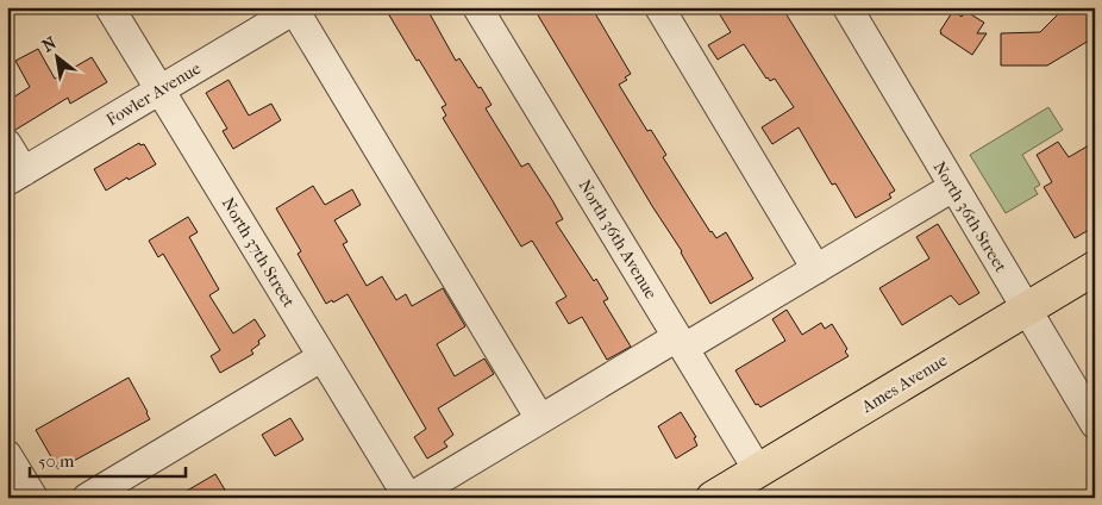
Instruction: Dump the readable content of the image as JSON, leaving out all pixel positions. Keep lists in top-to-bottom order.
{
  "streets": {
    "main road": ["Ames Avenue"],
    "street": [
      "Fowler Avenue",
      "North 36th Street",
      "North 36th Avenue",
      "North 37th Street"
    ]
  },
  "crossings": [
    ["Fowler Avenue", "North 37th Street"],
    ["North 36th Street", "Ames Avenue"],
    ["North 36th Avenue", "Ames Avenue"]
  ],
  "scale_bar": "50 m",
  "north": "top left"
}
